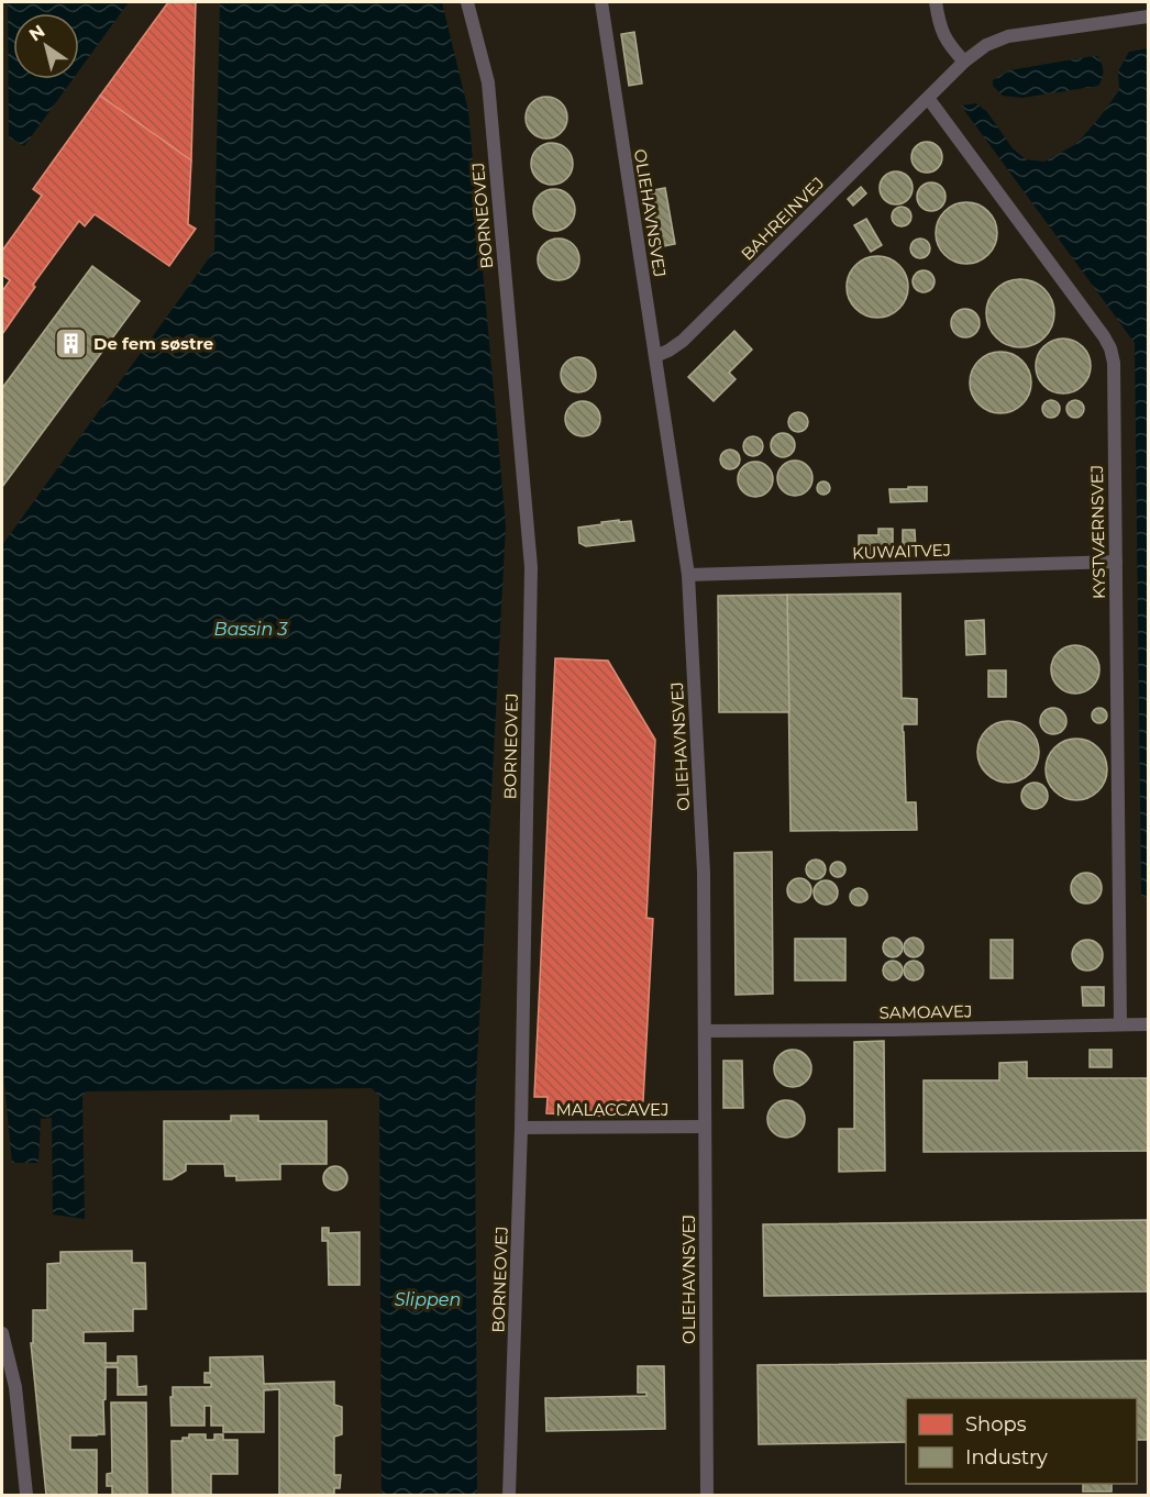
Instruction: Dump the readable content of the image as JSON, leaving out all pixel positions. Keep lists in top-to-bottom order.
{
  "streets": {
    "street": [
      "OLIEHAVNSVEJ",
      "BORNEOVEJ",
      "BAHREINVEJ",
      "KYSTVÆRNSVEJ",
      "KUWAITVEJ",
      "SAMOAVEJ",
      "MALACCAVEJ"
    ]
  },
  "crossings": [
    ["OLIEHAVNSVEJ", "BAHREINVEJ"],
    ["OLIEHAVNSVEJ", "KUWAITVEJ"],
    ["OLIEHAVNSVEJ", "SAMOAVEJ"],
    ["OLIEHAVNSVEJ", "MALACCAVEJ"],
    ["BORNEOVEJ", "MALACCAVEJ"],
    ["BAHREINVEJ", "KYSTVÆRNSVEJ"],
    ["KYSTVÆRNSVEJ", "KUWAITVEJ"],
    ["KYSTVÆRNSVEJ", "SAMOAVEJ"]
  ],
  "water": ["Bassin 3", "Slippen"],
  "places": {
    "building": ["De fem søstre"]
  },
  "legend": ["Shops", "Industry"],
  "north": "top left"
}
